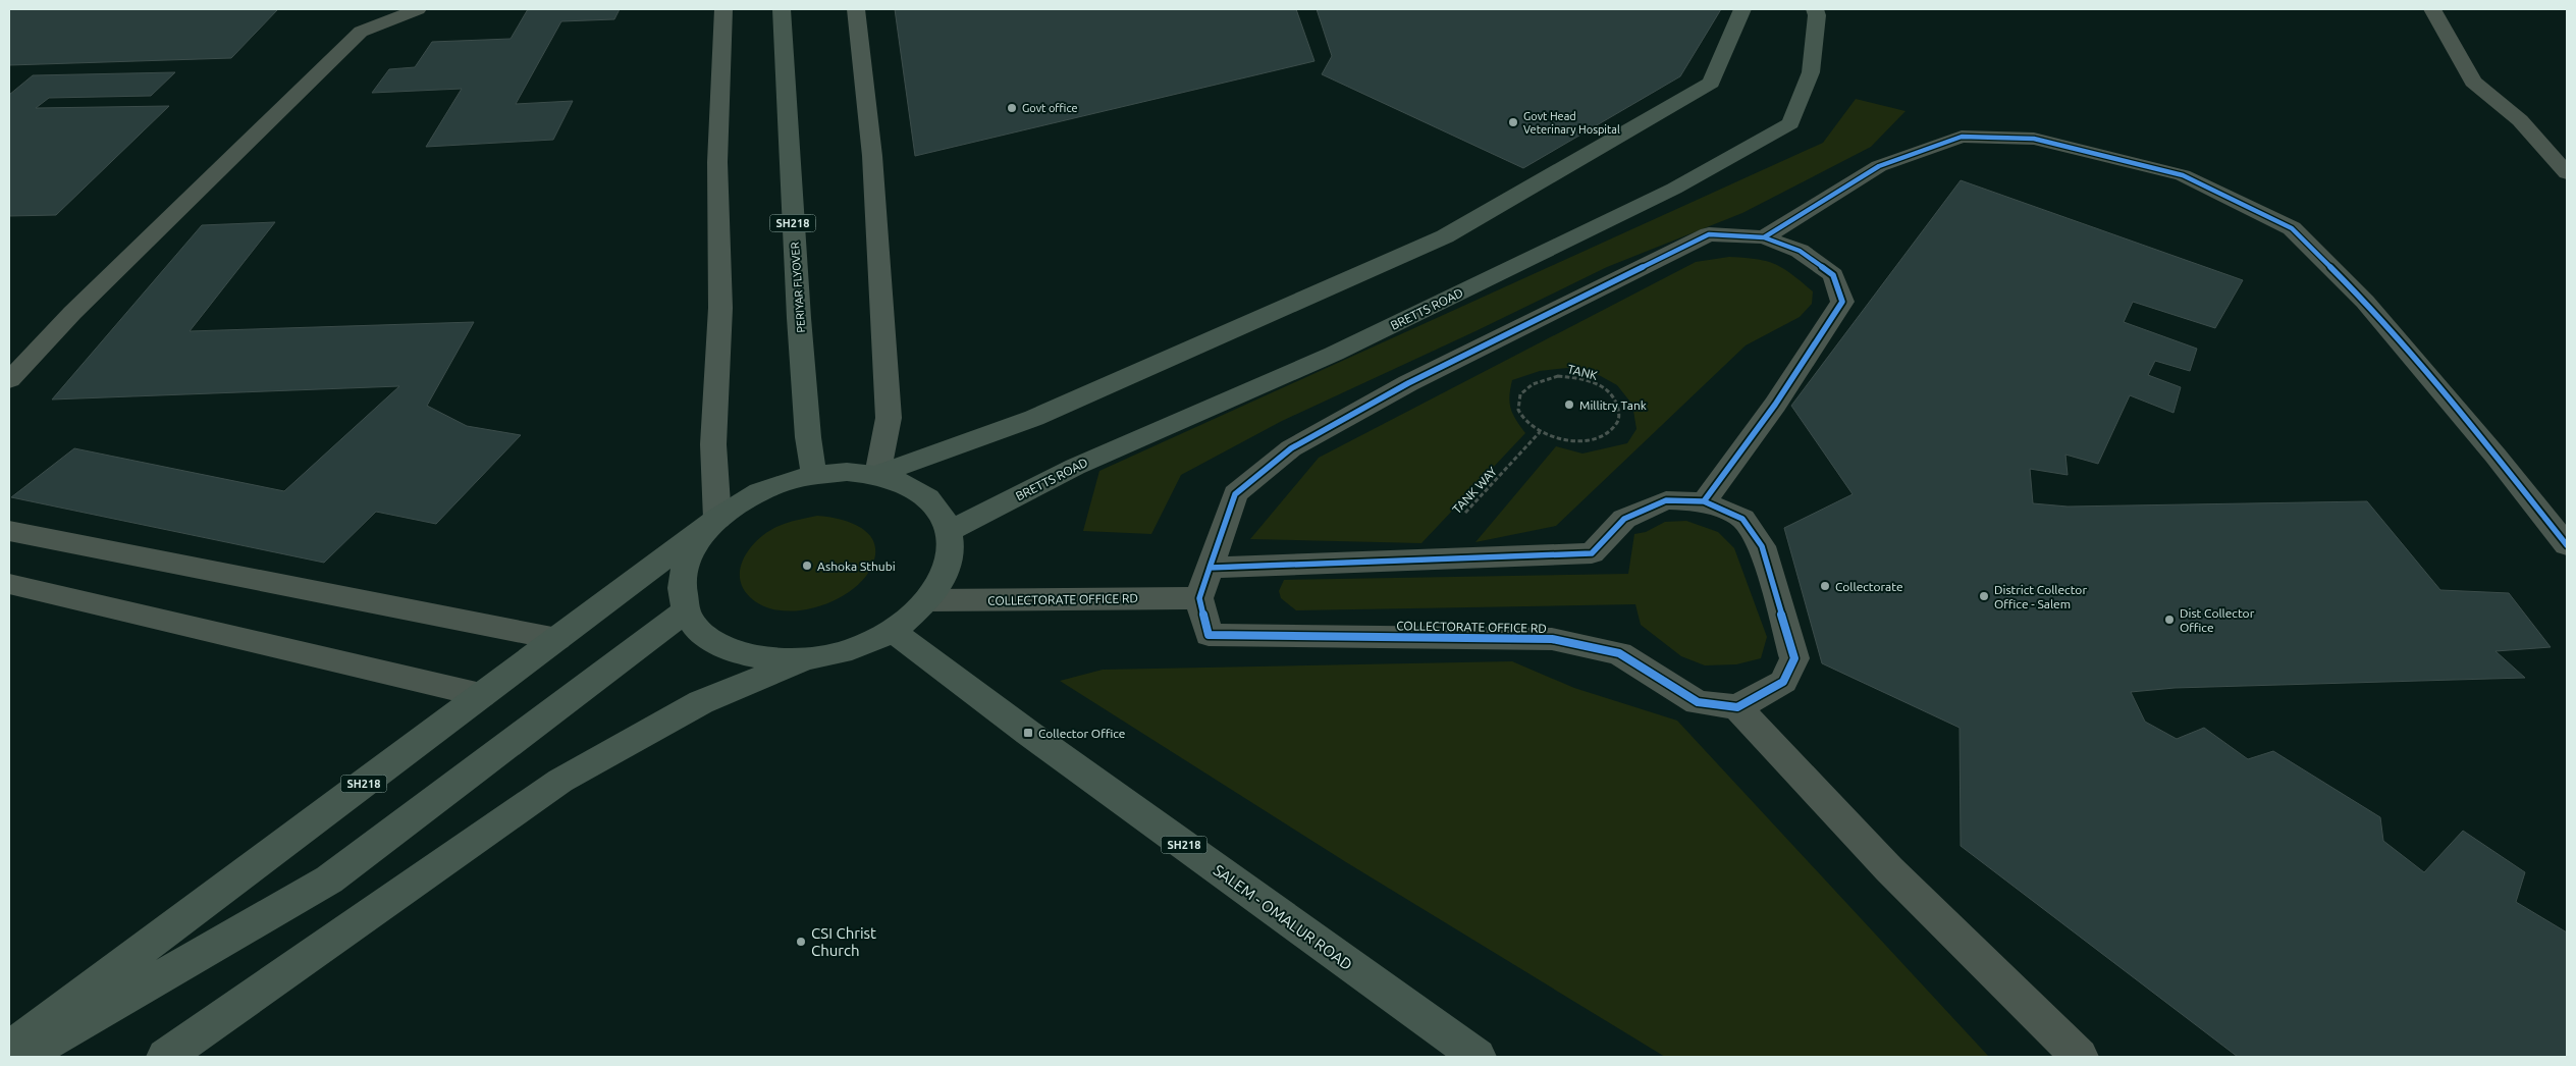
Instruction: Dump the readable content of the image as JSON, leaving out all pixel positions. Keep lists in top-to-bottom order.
{
  "streets": {
    "main road": [
      "SH218",
      "PERIYAR FLYOVER",
      "BRETTS ROAD",
      "SALEM - OMALUR ROAD"
    ],
    "street": ["COLLECTORATE OFFICE RD"],
    "path": ["TANK", "TANK WAY"]
  },
  "crossings": [
    ["SH218", "PERIYAR FLYOVER"],
    ["SH218", "BRETTS ROAD"],
    ["SH218", "COLLECTORATE OFFICE RD"],
    ["SH218", "SALEM - OMALUR ROAD"],
    ["TANK", "TANK WAY"]
  ],
  "places": {
    "other": [
      "Govt office",
      "Govt Head Veterinary Hospital",
      "Millitry Tank",
      "Ashoka Sthubi",
      "Collectorate",
      "District Collector Office - Salem",
      "Dist Collector Office",
      "CSI Christ Church"
    ],
    "transit": ["Collector Office"]
  }
}
